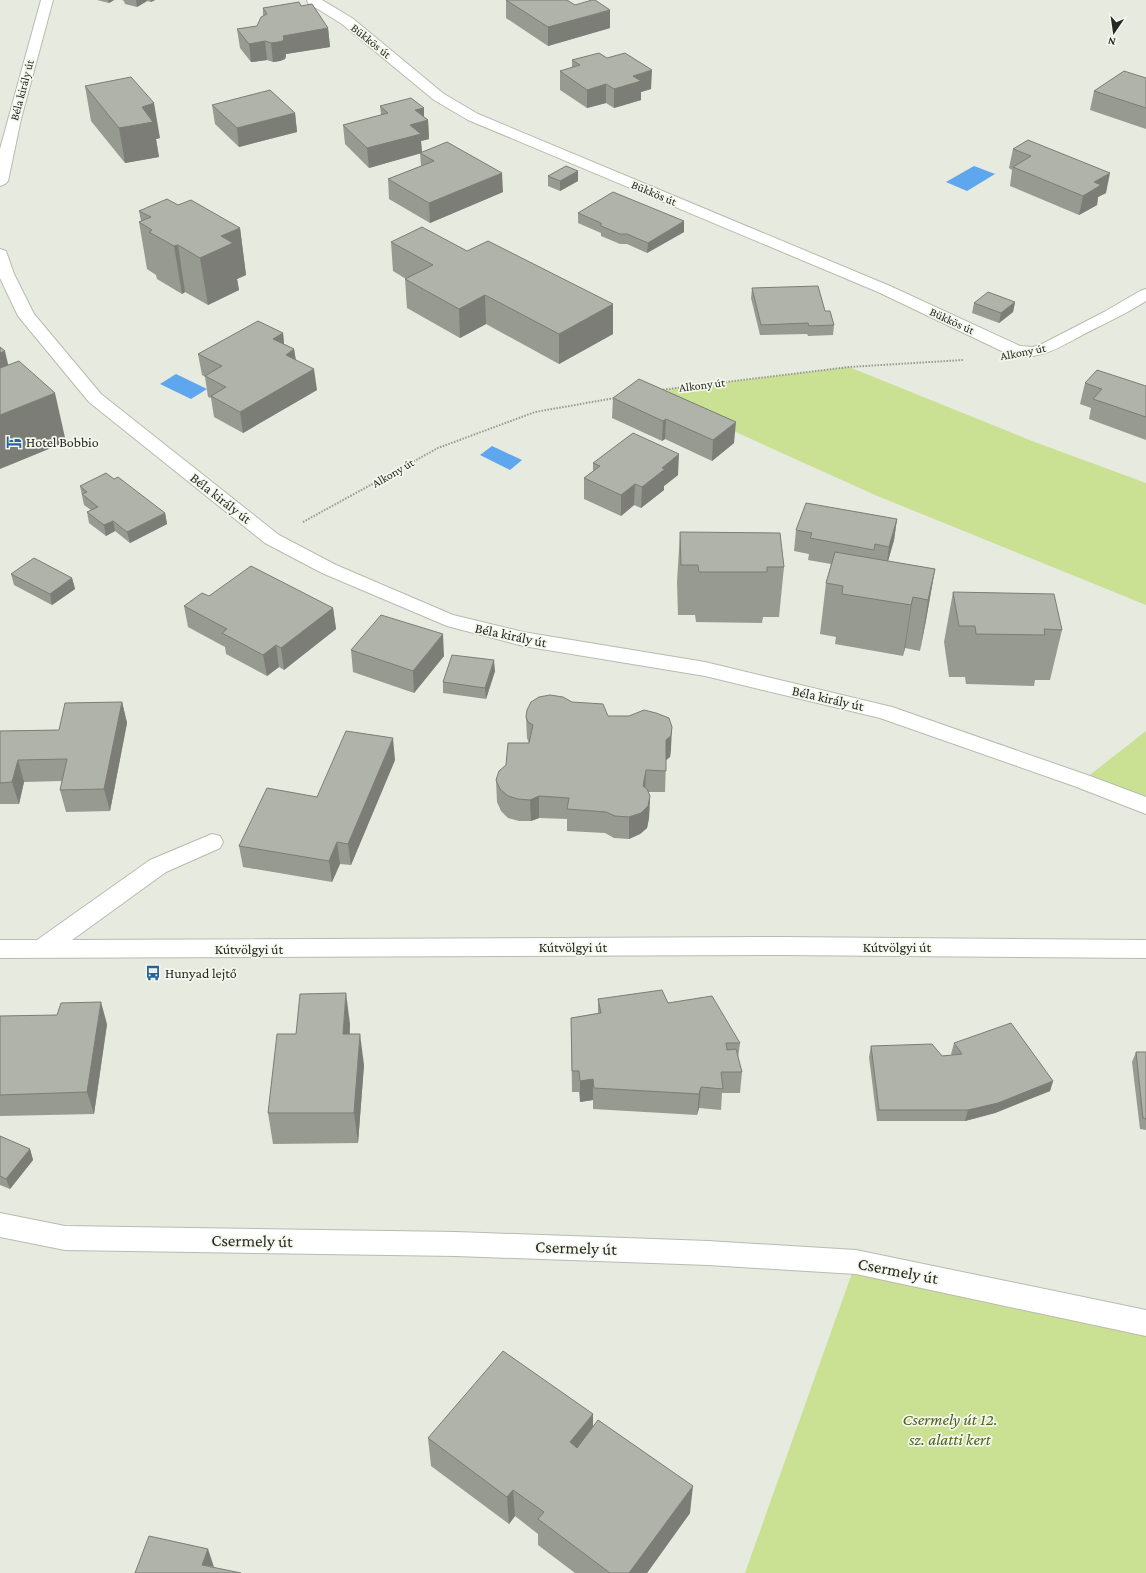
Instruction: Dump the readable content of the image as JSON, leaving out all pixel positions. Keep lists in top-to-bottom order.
{
  "streets": {
    "street": [
      "Bükkös út",
      "Béla király út",
      "Alkony út",
      "Kútvölgyi út",
      "Csermely út"
    ]
  },
  "crossings": [
    ["Bükkös út", "Alkony út"],
    ["Béla király út", "Alkony út"]
  ],
  "parks": ["Csermely út 12. sz. alatti kert"],
  "places": {
    "hotel": ["Hotel Bobbio"],
    "bus stop": ["Hunyad lejtő"]
  },
  "north": "bottom"
}
